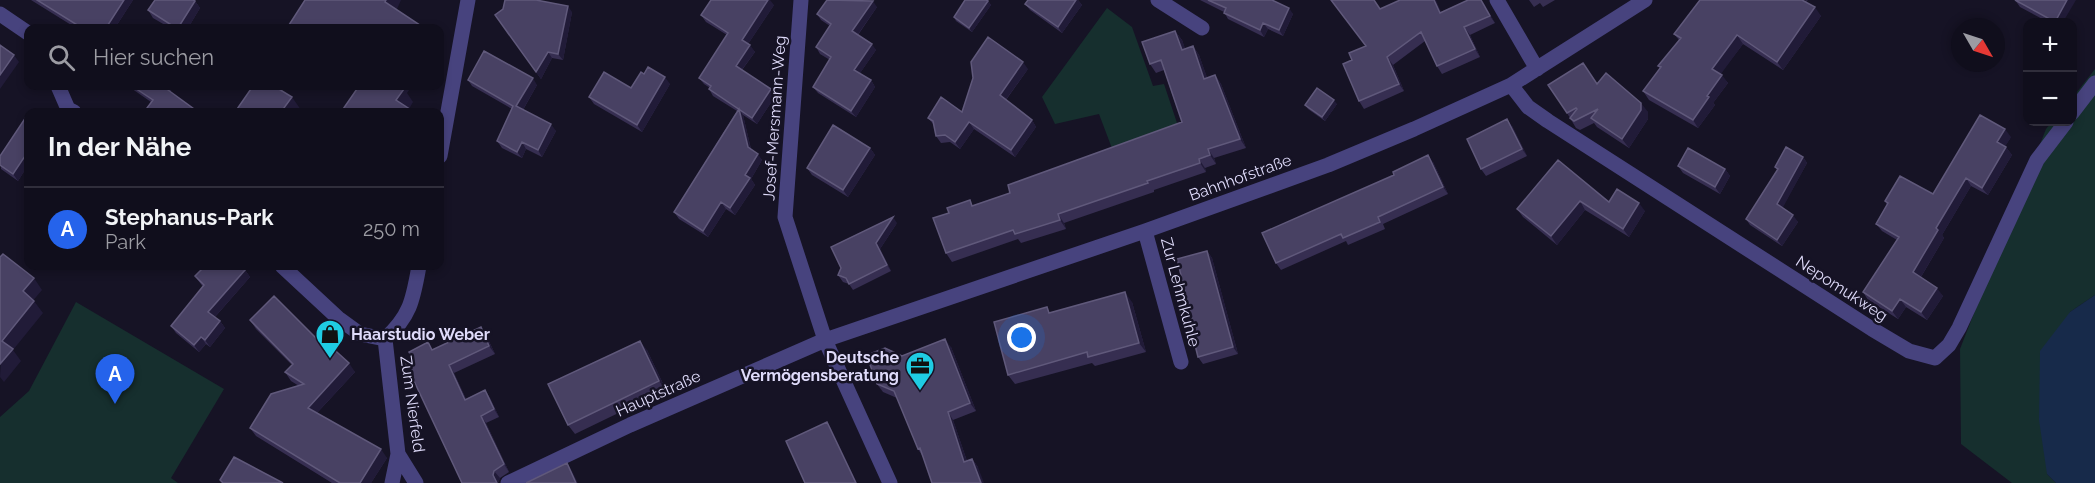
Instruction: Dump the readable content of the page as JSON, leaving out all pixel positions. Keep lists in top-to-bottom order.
{
  "streets": {
    "street": [
      "Josef-Mersmann-Weg",
      "Bahnhofstraße",
      "Nepomukweg",
      "Zur Lehmkuhle",
      "Hauptstraße",
      "Zum Nierfeld"
    ]
  },
  "crossings": [
    ["Josef-Mersmann-Weg", "Bahnhofstraße"],
    ["Josef-Mersmann-Weg", "Hauptstraße"],
    ["Bahnhofstraße", "Nepomukweg"],
    ["Bahnhofstraße", "Zur Lehmkuhle"],
    ["Bahnhofstraße", "Hauptstraße"]
  ],
  "places": {
    "shop": ["Haarstudio Weber"],
    "office": ["Deutsche Vermögensberatung"]
  },
  "north": "bottom right",
  "page": {
    "map_buttons": ["+", "−"],
    "search": "Hier suchen",
    "heading": "In der Nähe",
    "list": [
      {
        "mark": "A",
        "name": "Stephanus-Park",
        "note": "Park",
        "value": "250 m"
      }
    ],
    "pins": "A"
  }
}
